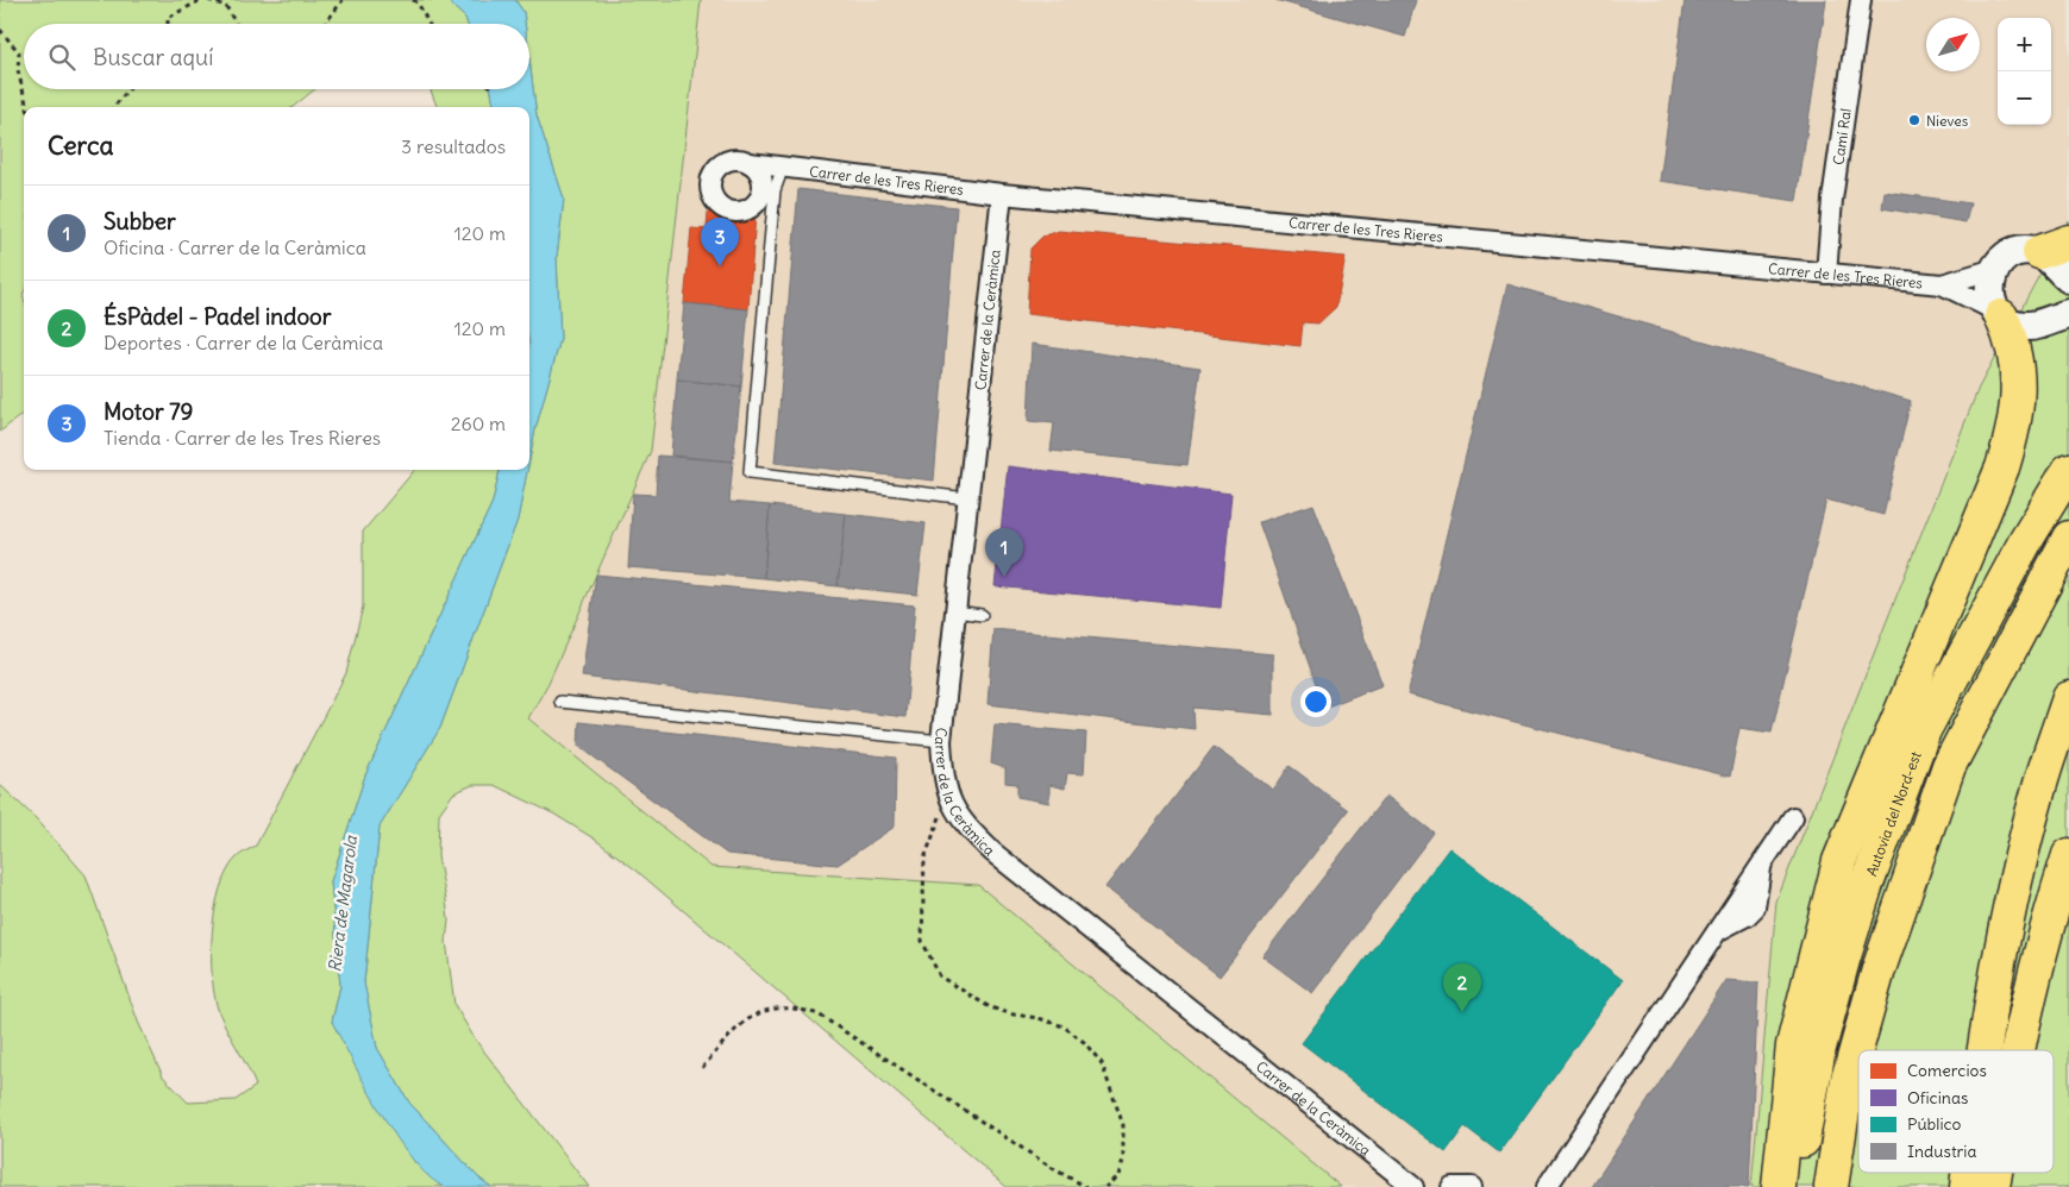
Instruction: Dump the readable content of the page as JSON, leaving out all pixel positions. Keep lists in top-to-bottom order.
{
  "streets": {
    "highway": ["Autovia del Nord-est"],
    "street": ["Camí Ral", "Carrer de les Tres Rieres", "Carrer de la Ceràmica"]
  },
  "crossings": [
    ["Camí Ral", "Carrer de les Tres Rieres"],
    ["Carrer de les Tres Rieres", "Carrer de la Ceràmica"]
  ],
  "water": ["Riera de Magarola"],
  "places": ["Nieves"],
  "legend": [
    "Comercios",
    "Oficinas",
    "Público",
    "Industria"
  ],
  "north": "top right",
  "page": {
    "map_buttons": ["+", "−"],
    "search": "Buscar aquí",
    "heading": ["Cerca", "3 resultados"],
    "list": [
      {
        "mark": "1",
        "name": "Subber",
        "note": "Oficina · Carrer de la Ceràmica",
        "value": "120 m"
      },
      {
        "mark": "2",
        "name": "ÉsPàdel - Padel indoor",
        "note": "Deportes · Carrer de la Ceràmica",
        "value": "120 m"
      },
      {
        "mark": "3",
        "name": "Motor 79",
        "note": "Tienda · Carrer de les Tres Rieres",
        "value": "260 m"
      }
    ],
    "pins": ["3", "1", "2"]
  }
}
